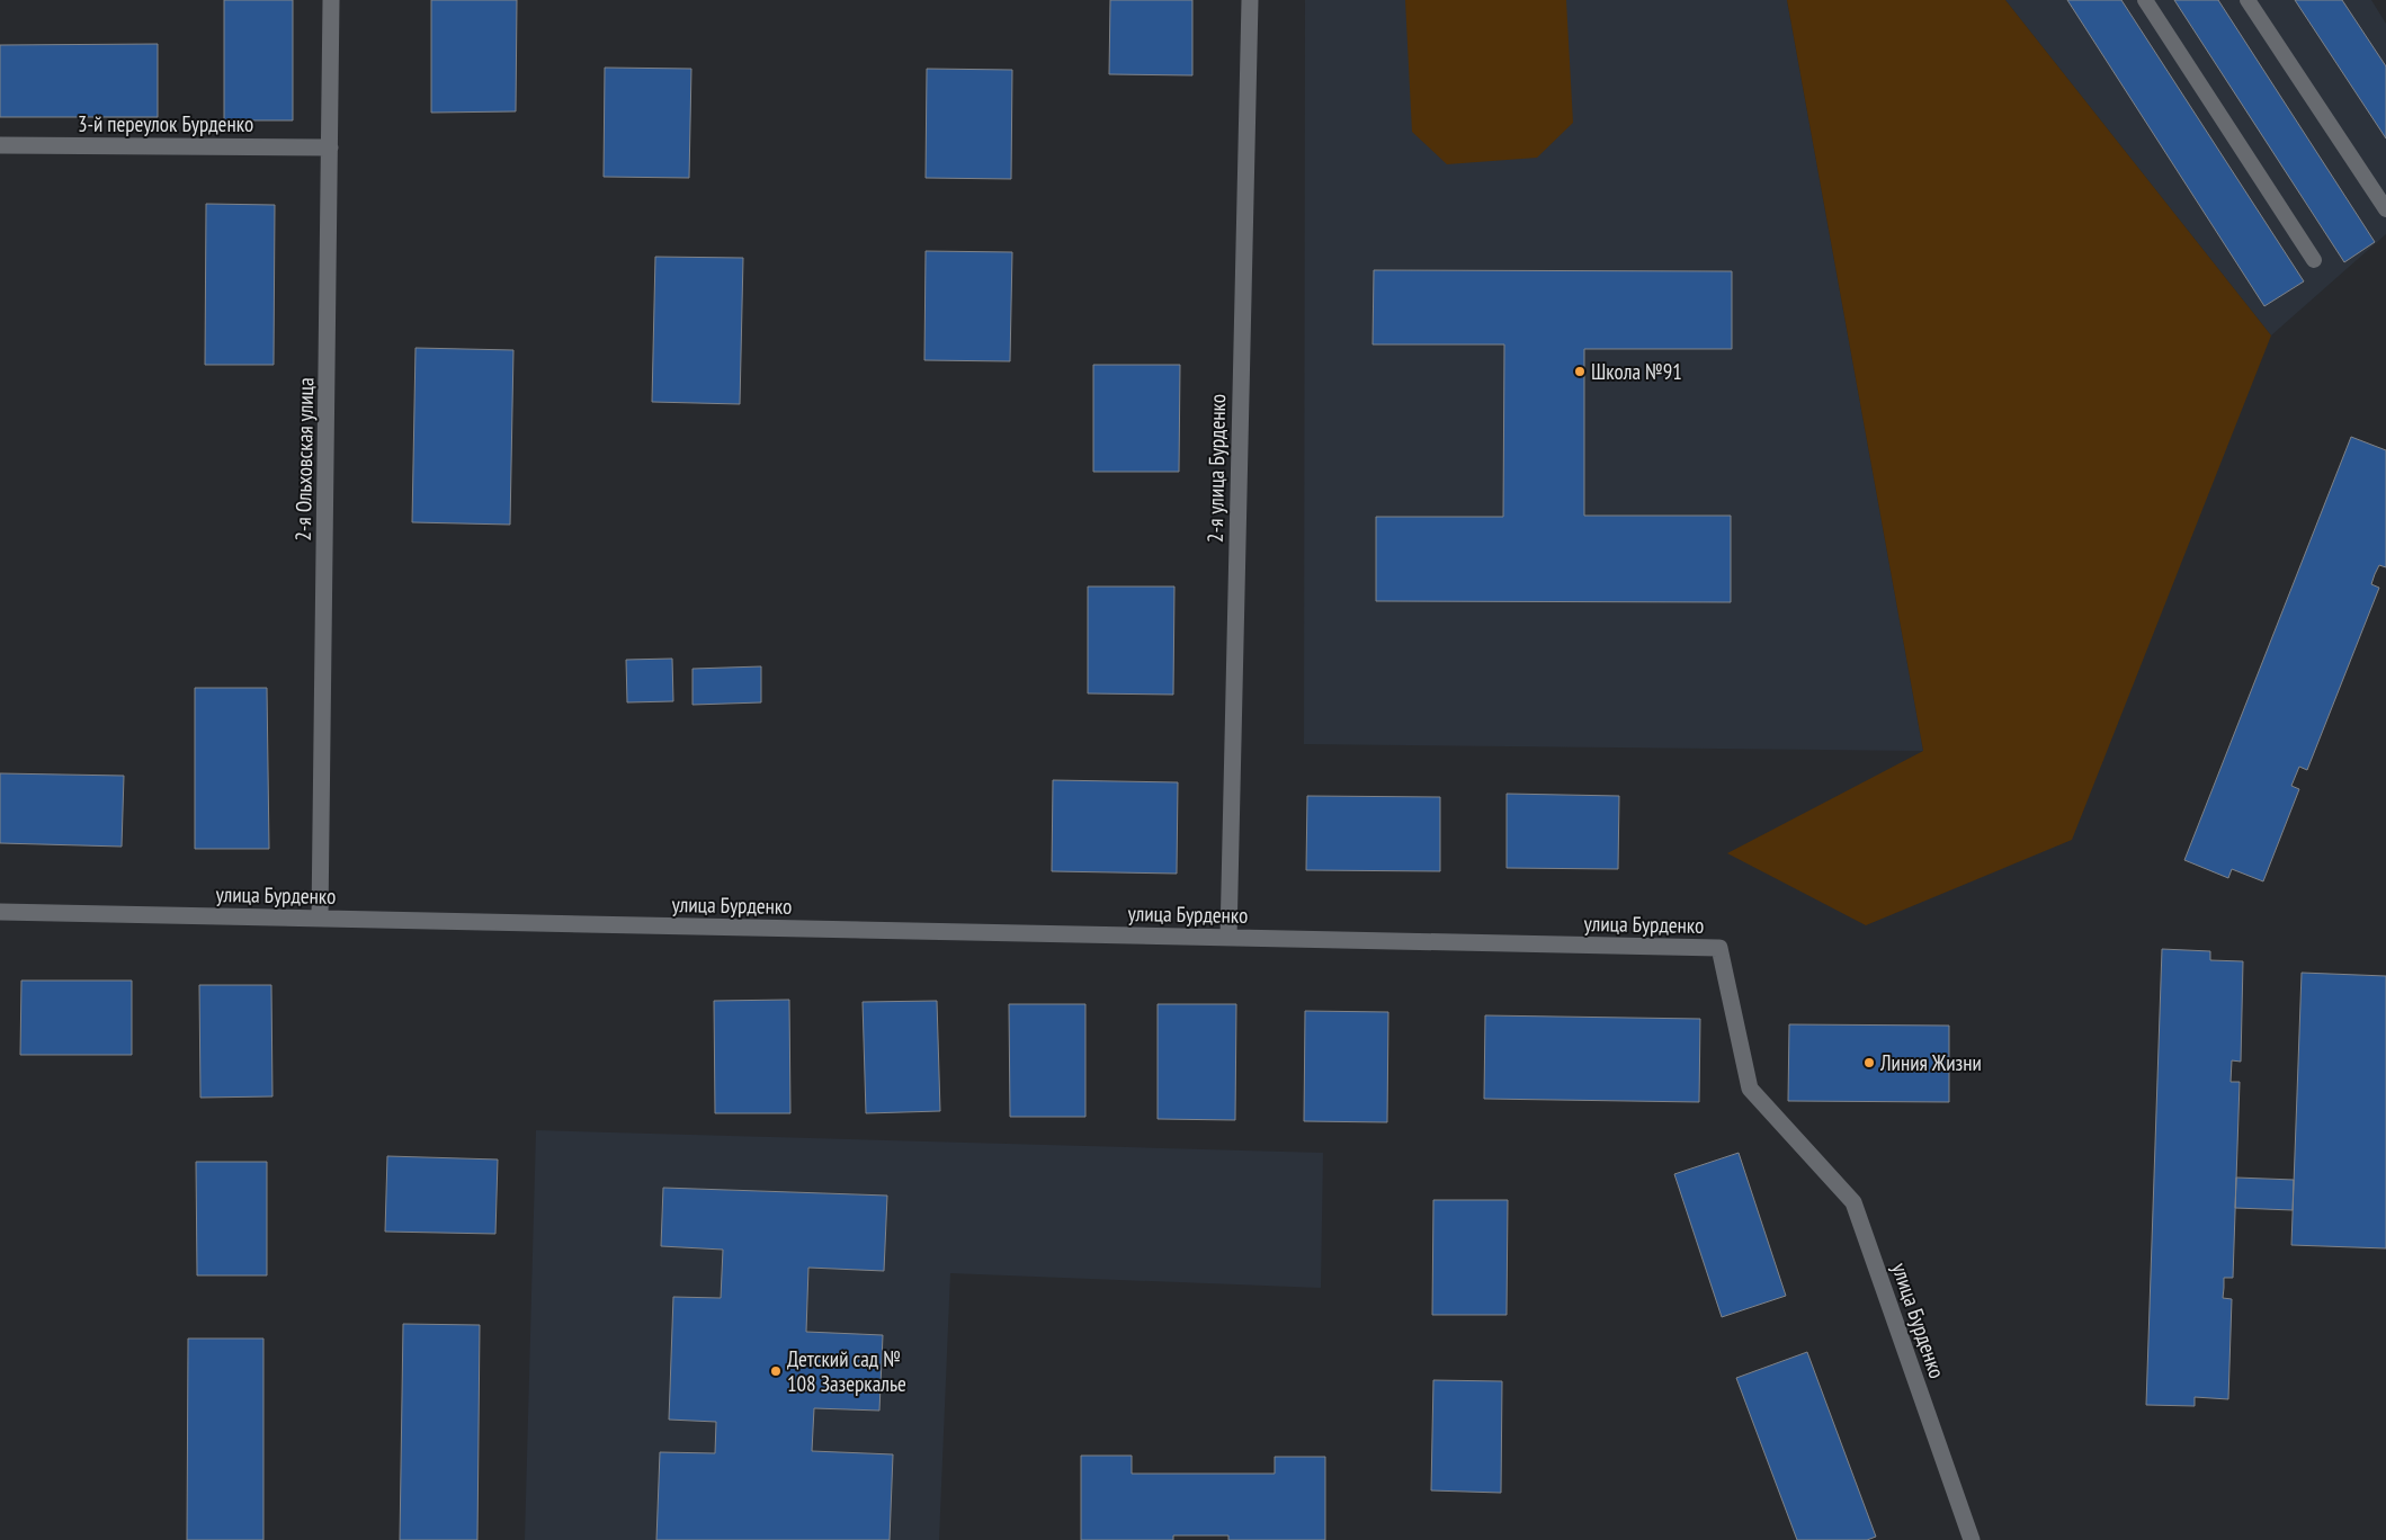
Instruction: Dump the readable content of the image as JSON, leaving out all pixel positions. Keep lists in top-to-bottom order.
{
  "streets": {
    "street": [
      "3-й переулок Бурденко",
      "2-я Ольховская улица",
      "2-я улица Бурденко",
      "улица Бурденко"
    ]
  },
  "crossings": [
    ["3-й переулок Бурденко", "2-я Ольховская улица"],
    ["2-я Ольховская улица", "улица Бурденко"],
    ["2-я улица Бурденко", "улица Бурденко"]
  ],
  "places": ["Школа №91", "Линия Жизни", "Детский сад № 108 Зазеркалье"]
}
